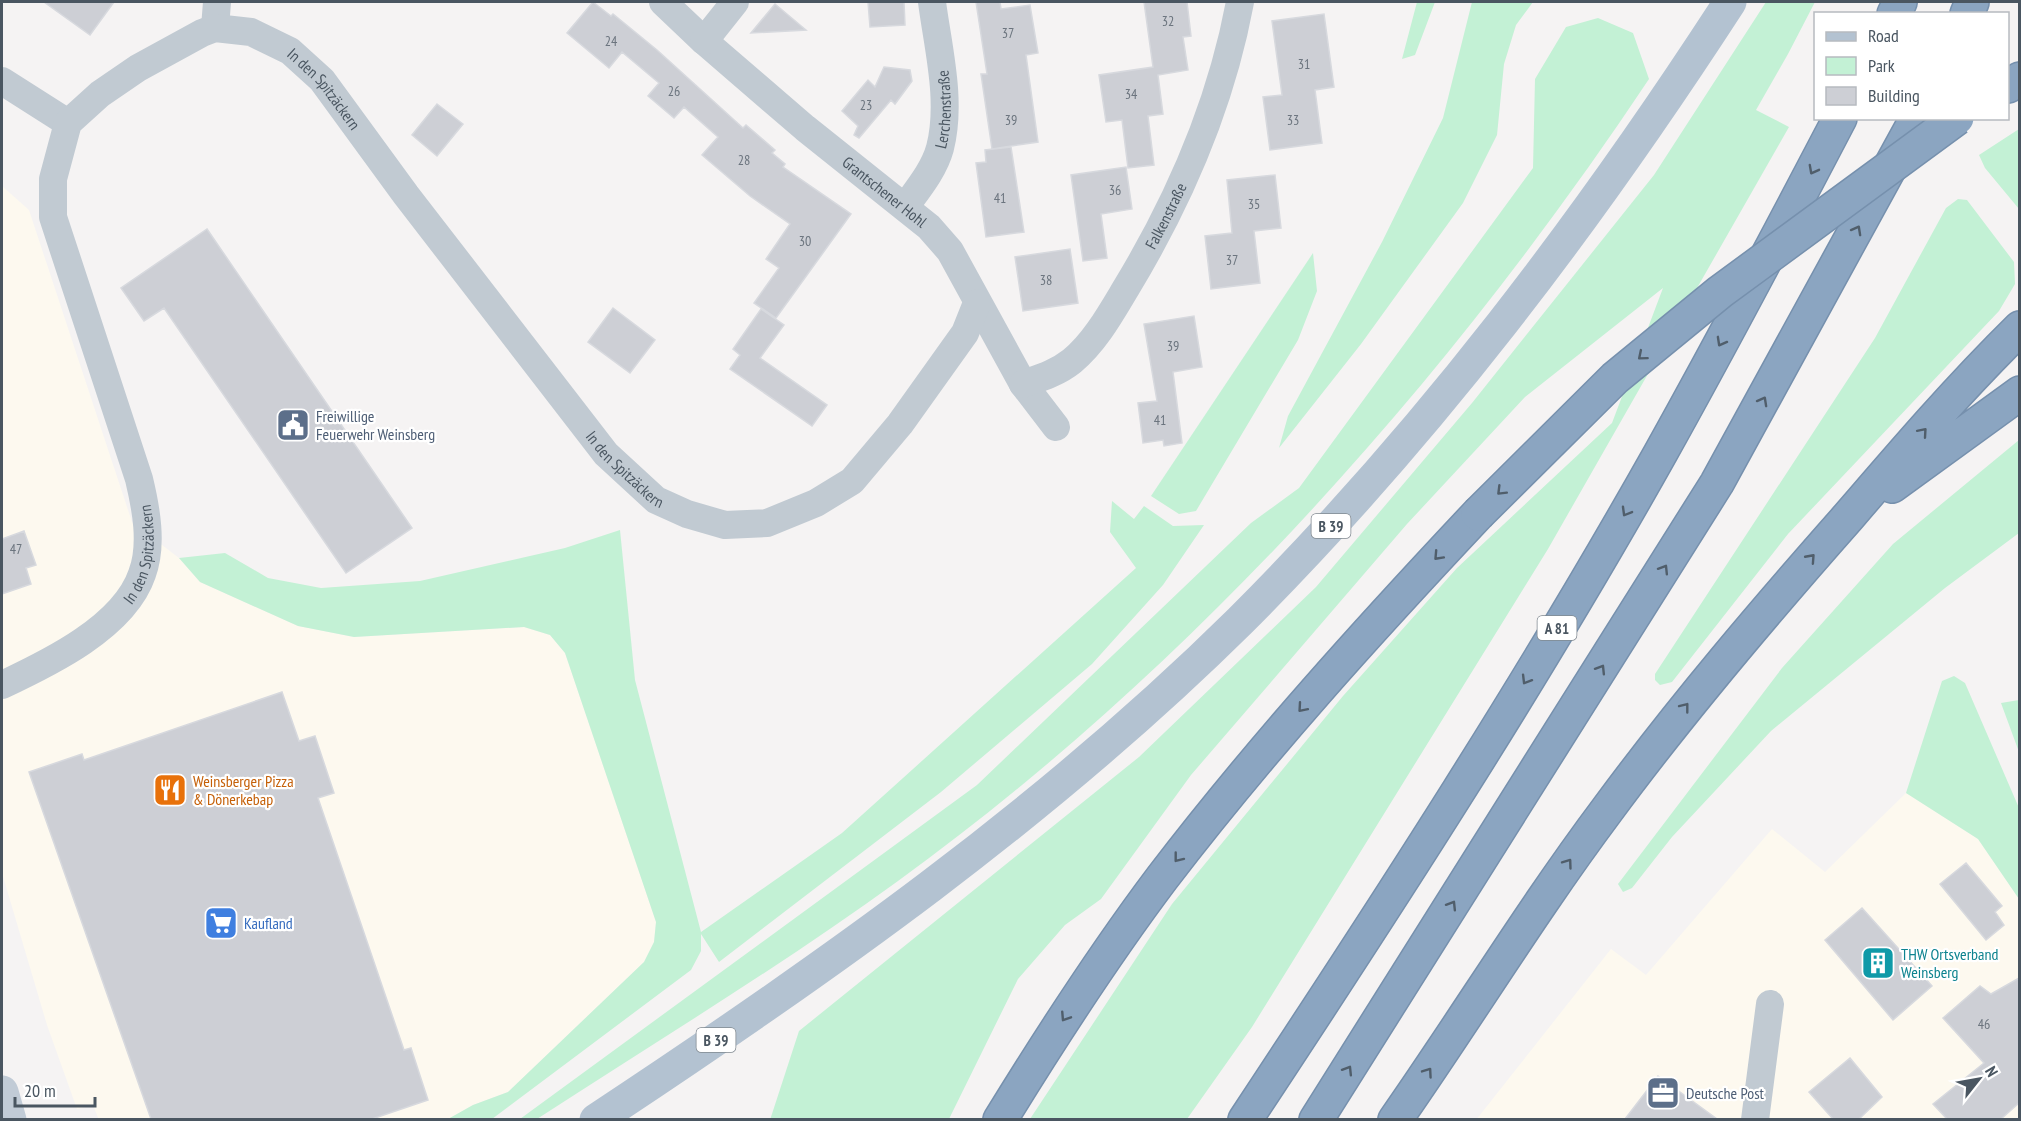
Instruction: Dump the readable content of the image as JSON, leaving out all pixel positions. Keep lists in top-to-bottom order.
{
  "streets": {
    "highway": ["A 81"],
    "main road": ["B 39"],
    "street": [
      "In den Spitzäckern",
      "Lerchenstraße",
      "Grantschener Hohl",
      "Falkenstraße"
    ]
  },
  "crossings": [
    ["In den Spitzäckern", "Grantschener Hohl"],
    ["Lerchenstraße", "Grantschener Hohl"],
    ["Grantschener Hohl", "Falkenstraße"]
  ],
  "places": {
    "public building": ["Freiwillige Feuerwehr Weinsberg"],
    "restaurant": ["Weinsberger Pizza & Dönerkebap"],
    "supermarket": ["Kaufland"],
    "building": ["THW Ortsverband Weinsberg"],
    "office": ["Deutsche Post"]
  },
  "house_numbers": [
    "32",
    "37",
    "24",
    "31",
    "26",
    "34",
    "23",
    "39",
    "33",
    "28",
    "36",
    "41",
    "35",
    "30",
    "37",
    "38",
    "39",
    "41",
    "47",
    "46"
  ],
  "legend": ["Road", "Park", "Building"],
  "scale_bar": "20 m",
  "north": "top right"
}
